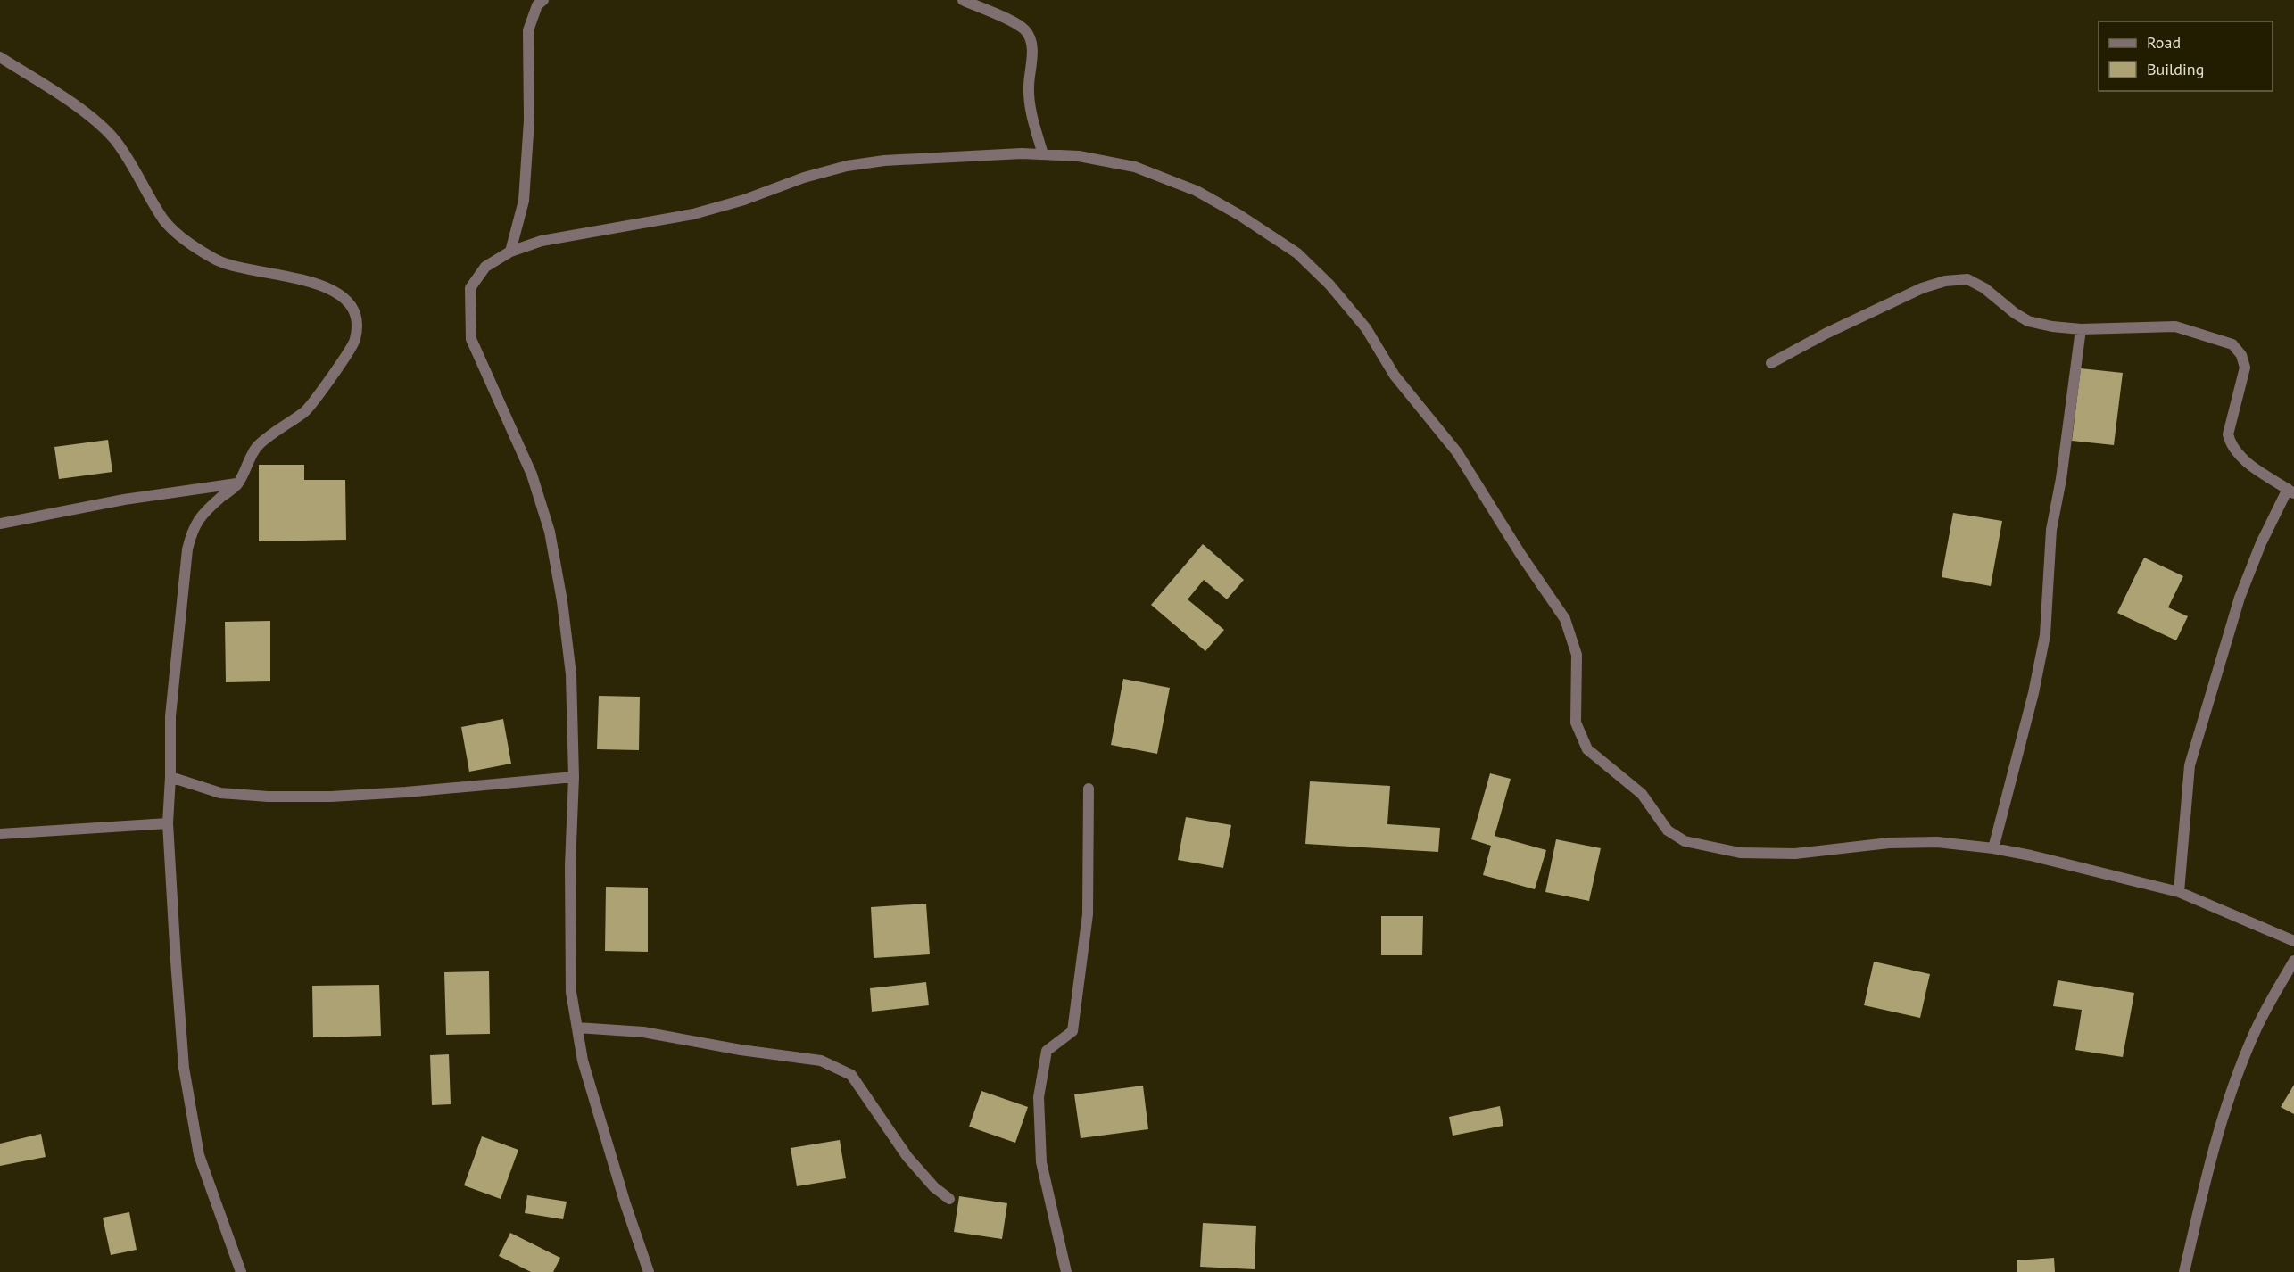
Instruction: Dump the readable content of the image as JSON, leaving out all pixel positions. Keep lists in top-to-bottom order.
{
  "legend": ["Road", "Building"]
}
